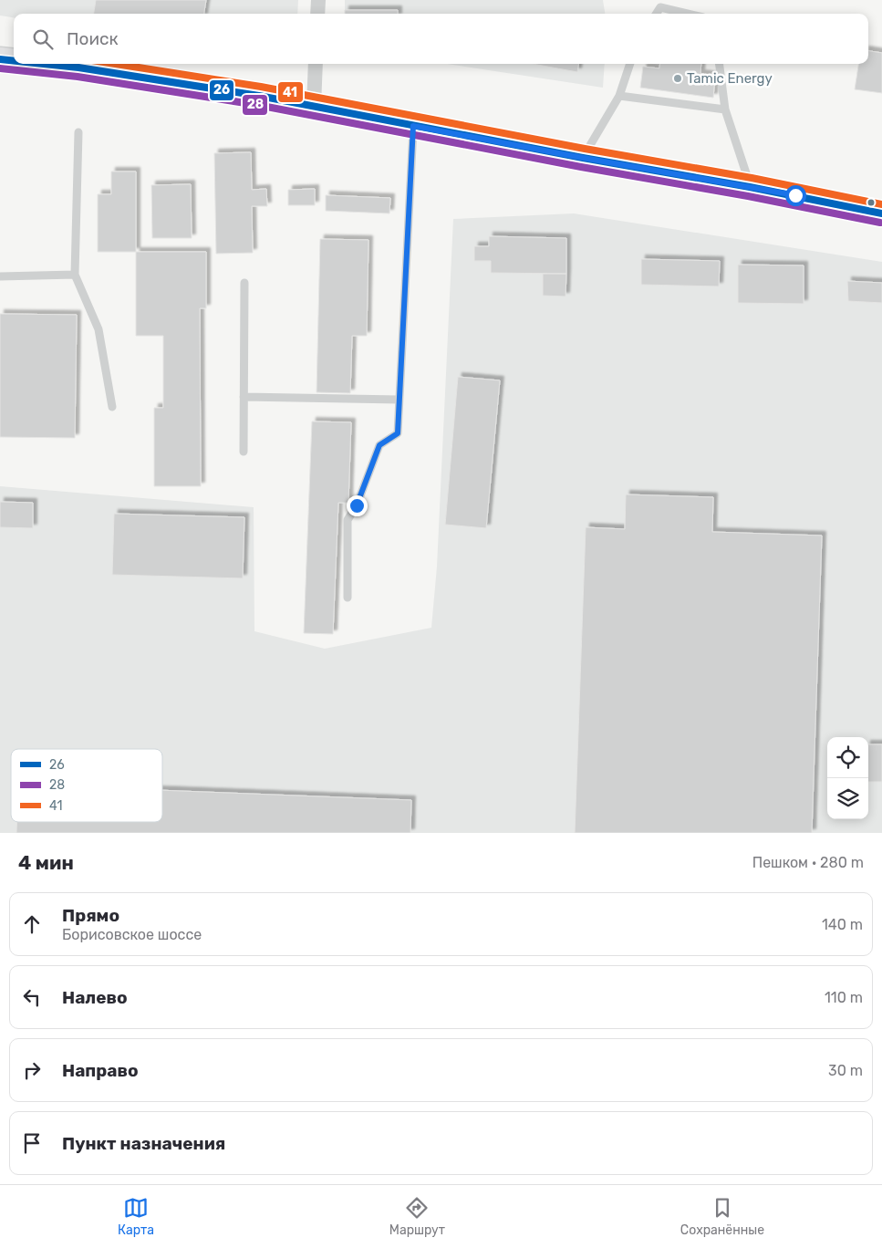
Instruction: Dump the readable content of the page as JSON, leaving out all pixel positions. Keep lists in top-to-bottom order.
{
  "places": ["Tamic Energy"],
  "lines": ["transit line 26", "transit line 41", "transit line 28"],
  "legend": ["26", "28", "41"],
  "page": {
    "search": "Поиск",
    "heading": ["4 мин", "Пешком · 280 m"],
    "list": [
      ["Прямо", "Борисовское шоссе", "140 m"],
      ["Налево", "110 m"],
      ["Направо", "30 m"],
      "Пункт назначения"
    ],
    "nav": ["Карта", "Маршрут", "Сохранённые"]
  }
}
